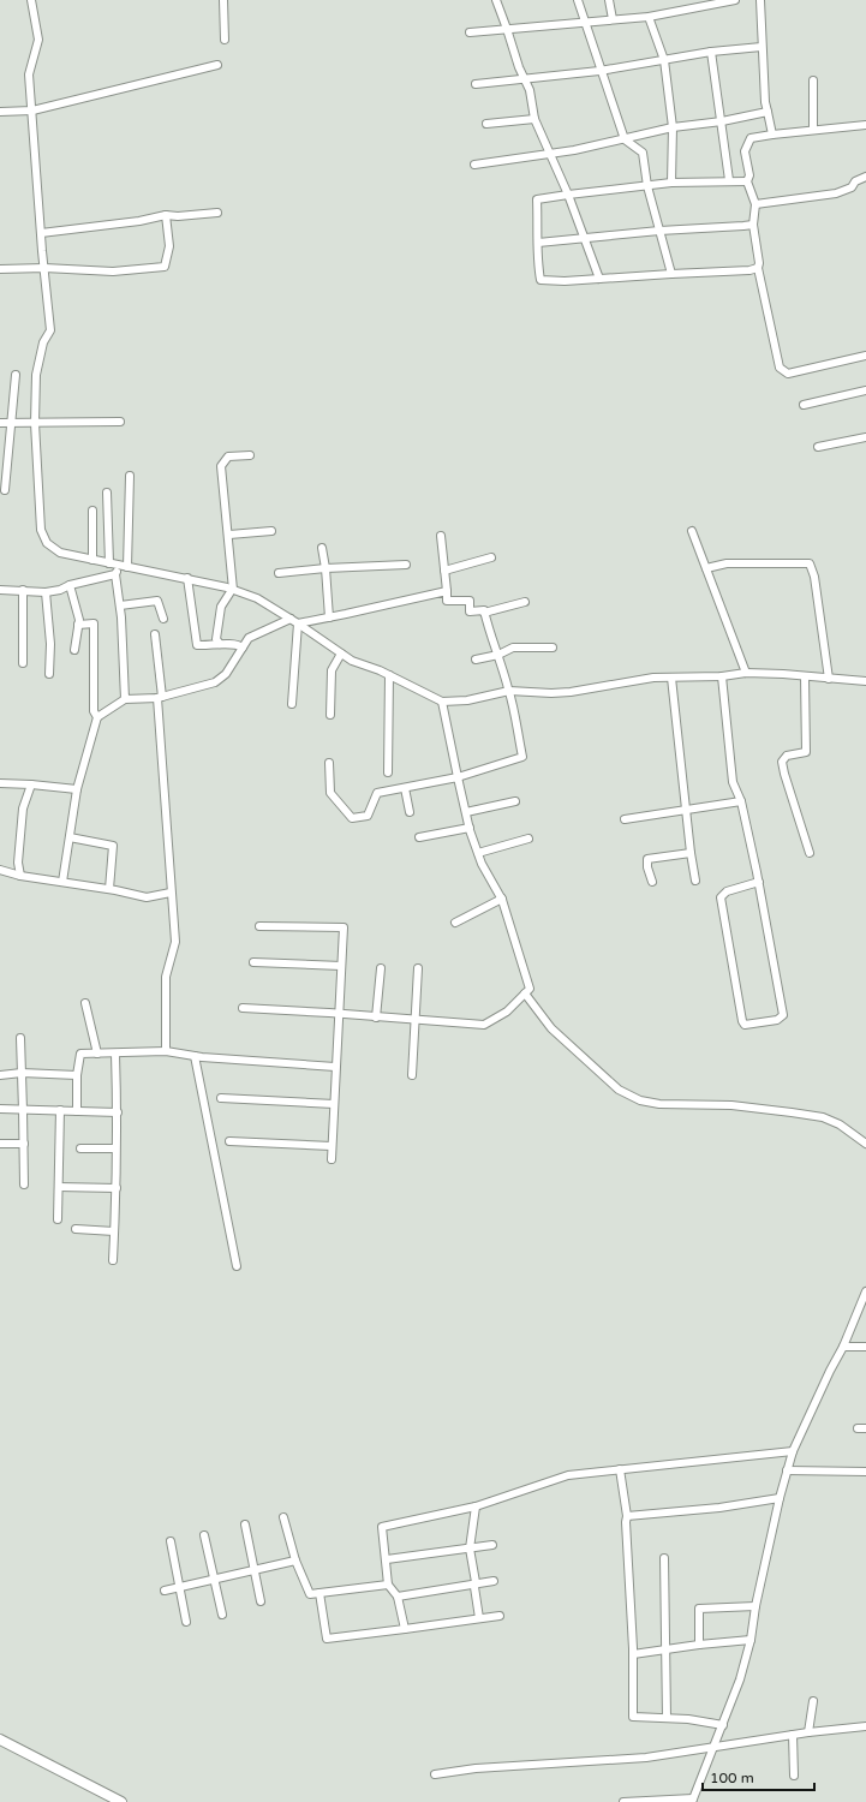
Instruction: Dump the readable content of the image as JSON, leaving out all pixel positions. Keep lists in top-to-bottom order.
{
  "scale_bar": "100 m"
}
